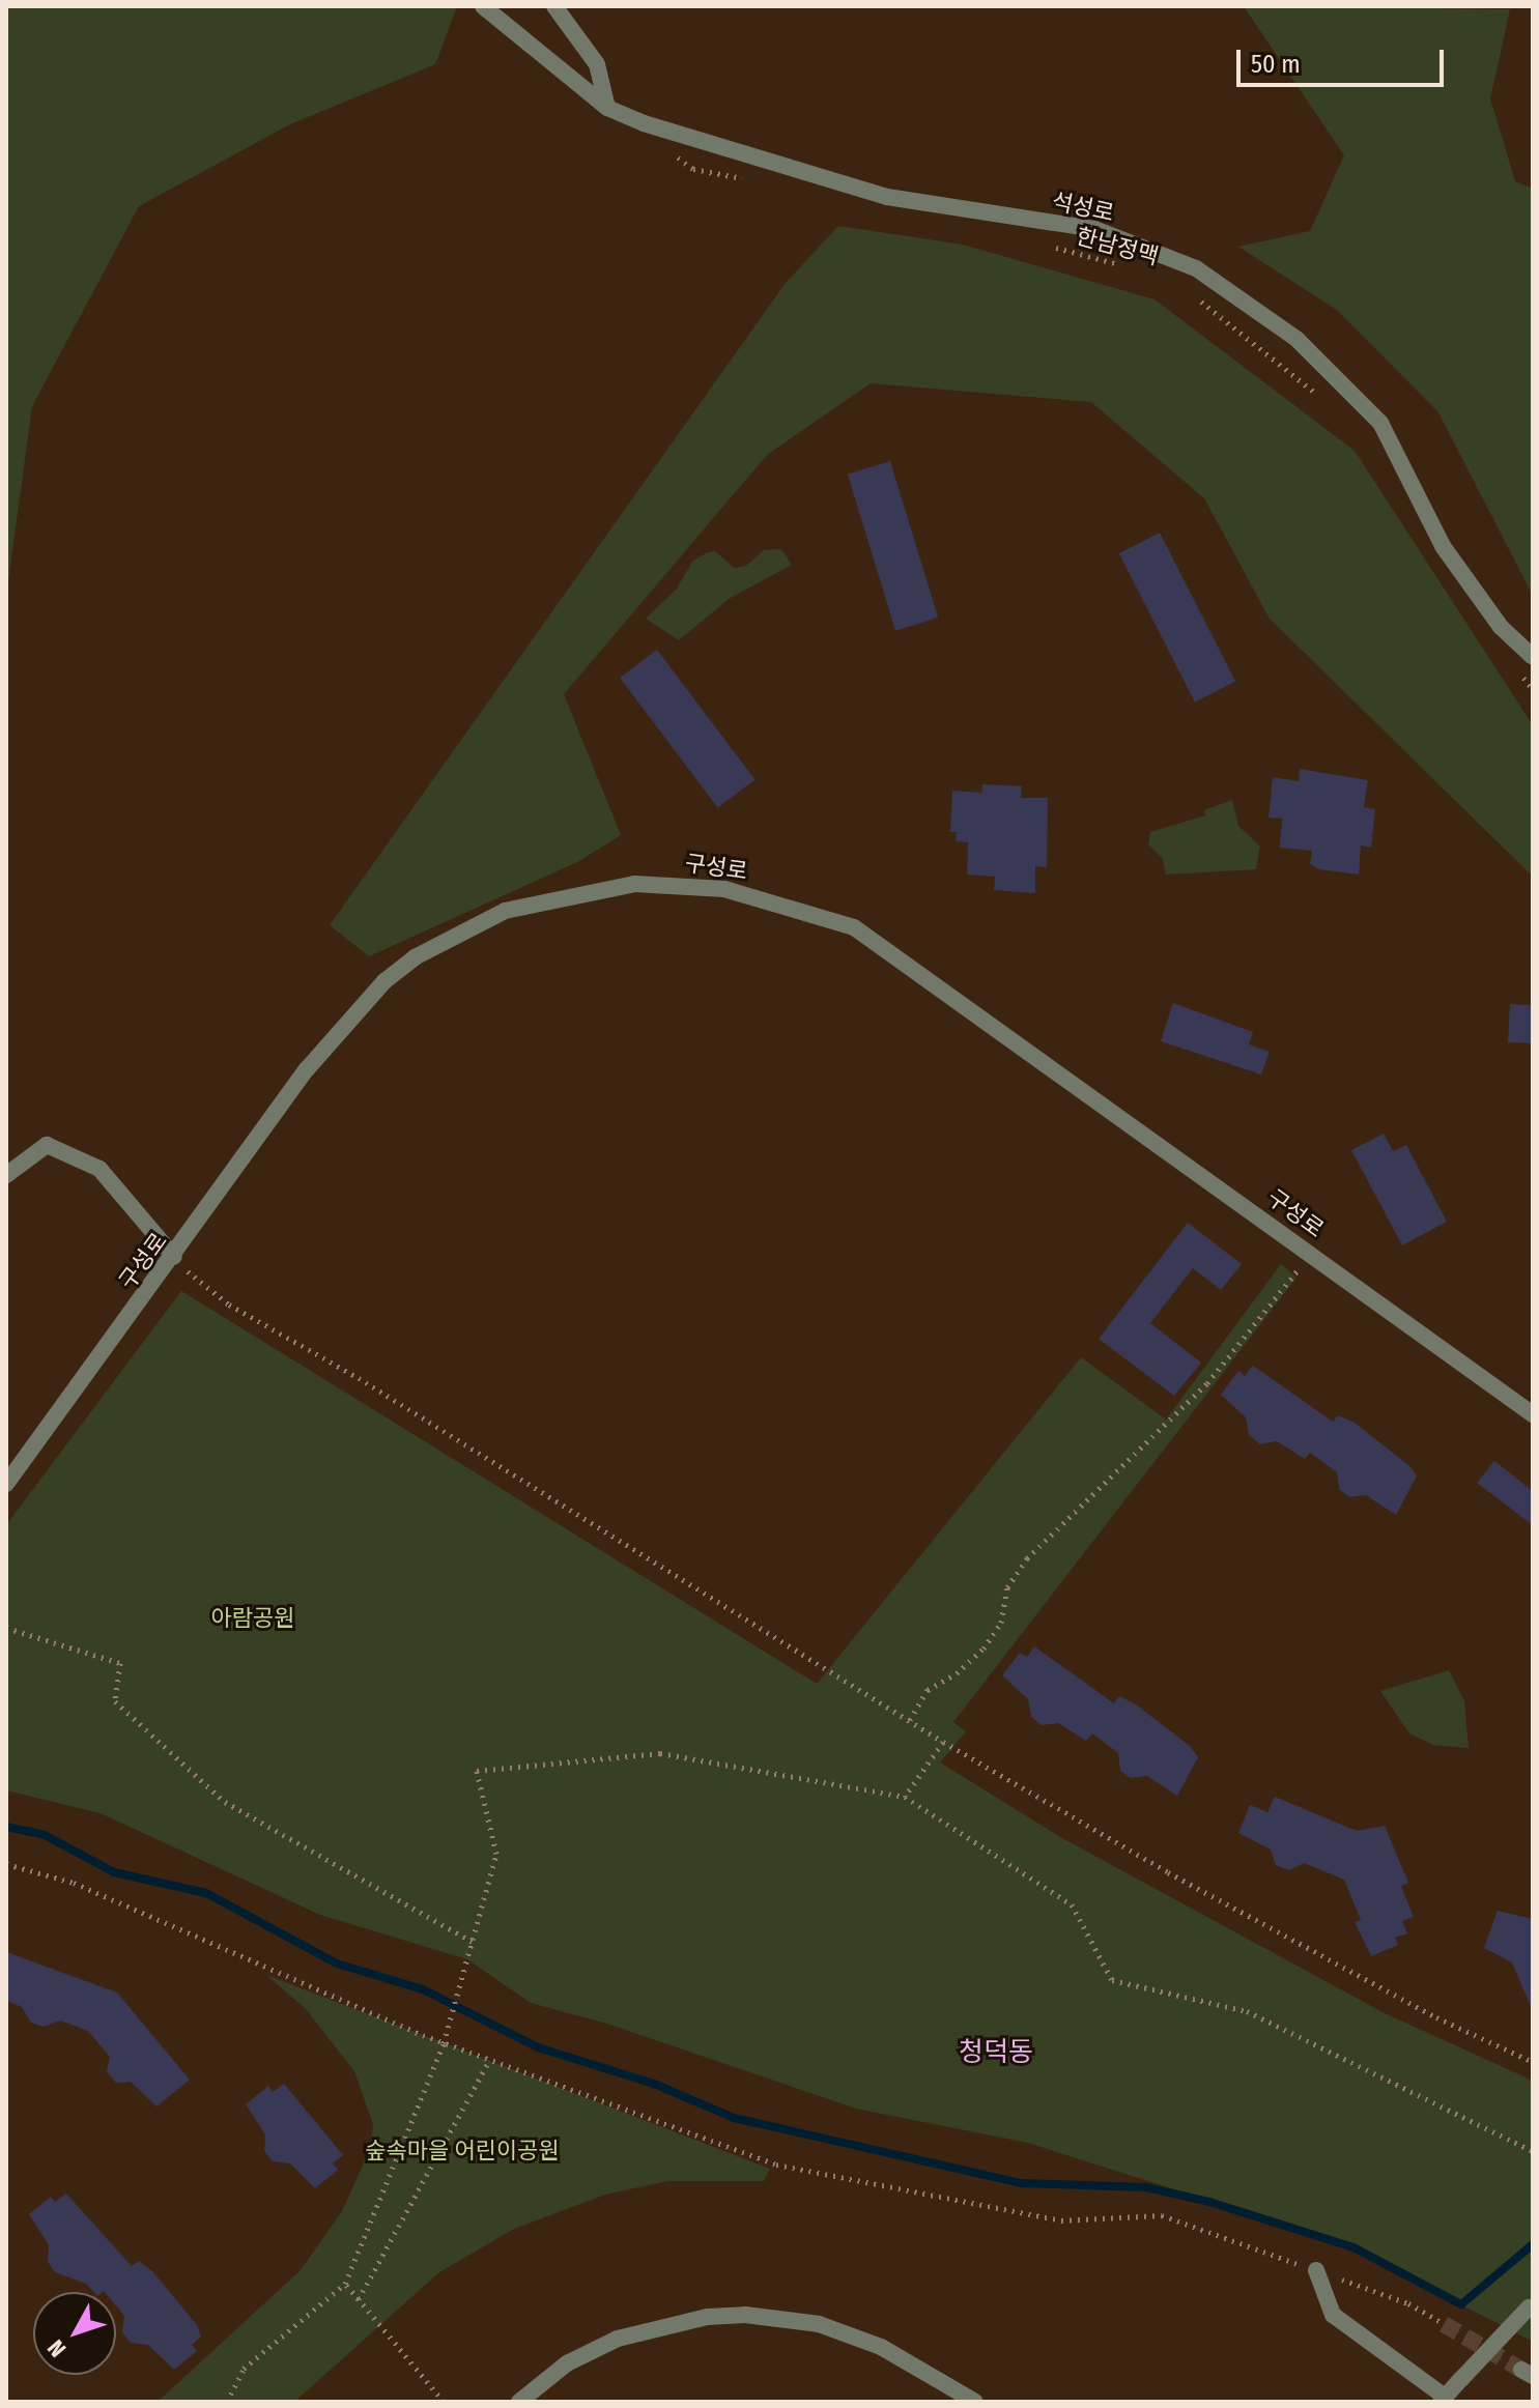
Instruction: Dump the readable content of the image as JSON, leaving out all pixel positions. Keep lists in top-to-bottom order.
{
  "streets": {
    "street": ["석성로", "구성로"],
    "path": ["한남정맥"]
  },
  "districts": ["청덕동"],
  "parks": ["아람공원", "숲속마을 어린이공원"],
  "scale_bar": "50 m",
  "north": "bottom left"
}
